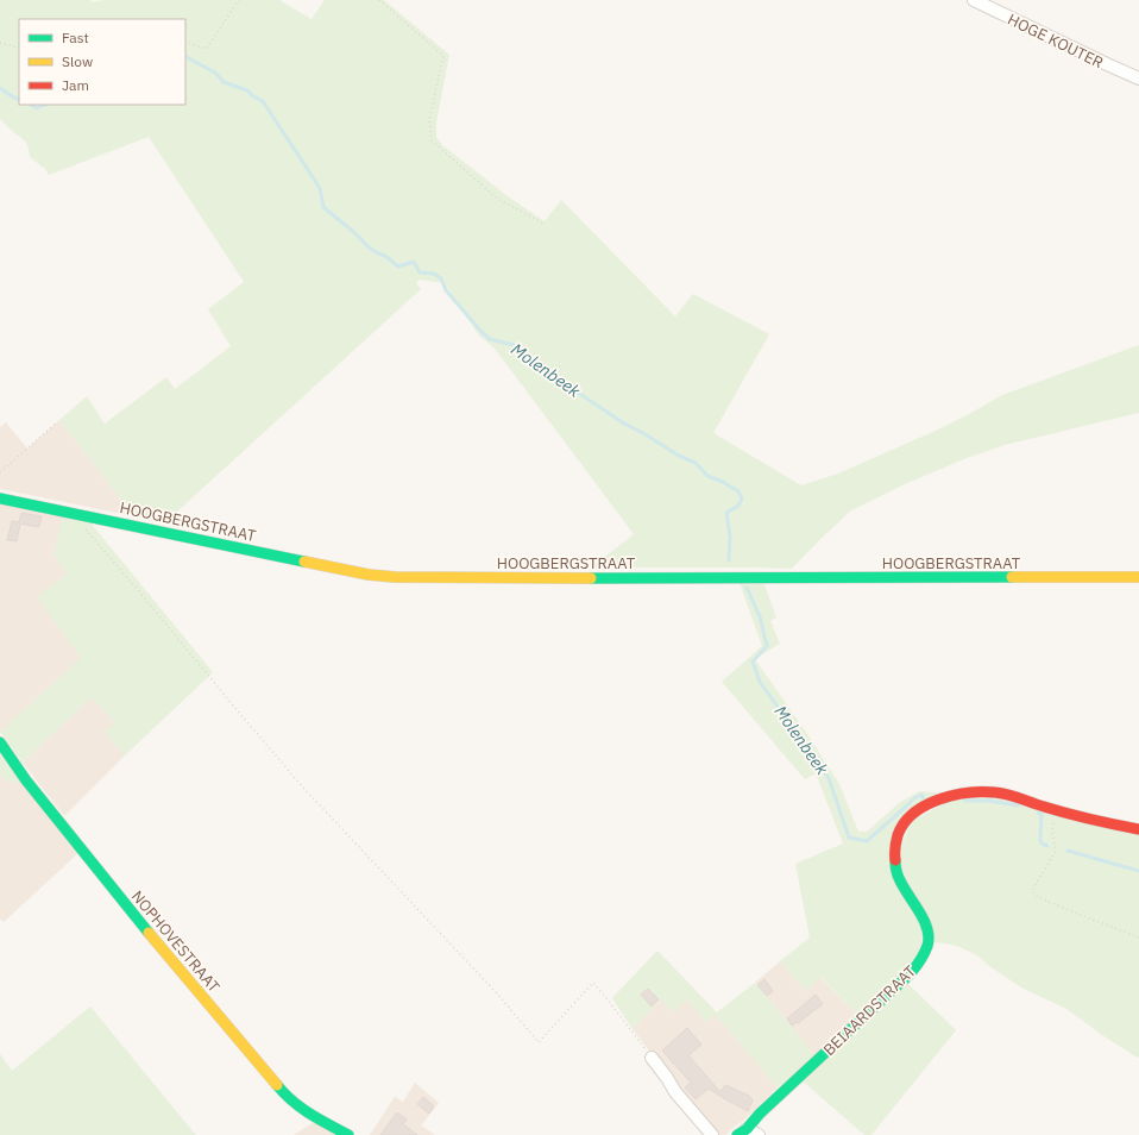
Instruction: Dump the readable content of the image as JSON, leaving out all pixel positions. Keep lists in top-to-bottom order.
{
  "streets": {
    "street": [
      "HOGE KOUTER",
      "HOOGBERGSTRAAT",
      "NOPHOVESTRAAT",
      "BEIAARDSTRAAT"
    ]
  },
  "water": ["Molenbeek"],
  "legend": ["Fast", "Slow", "Jam"]
}
